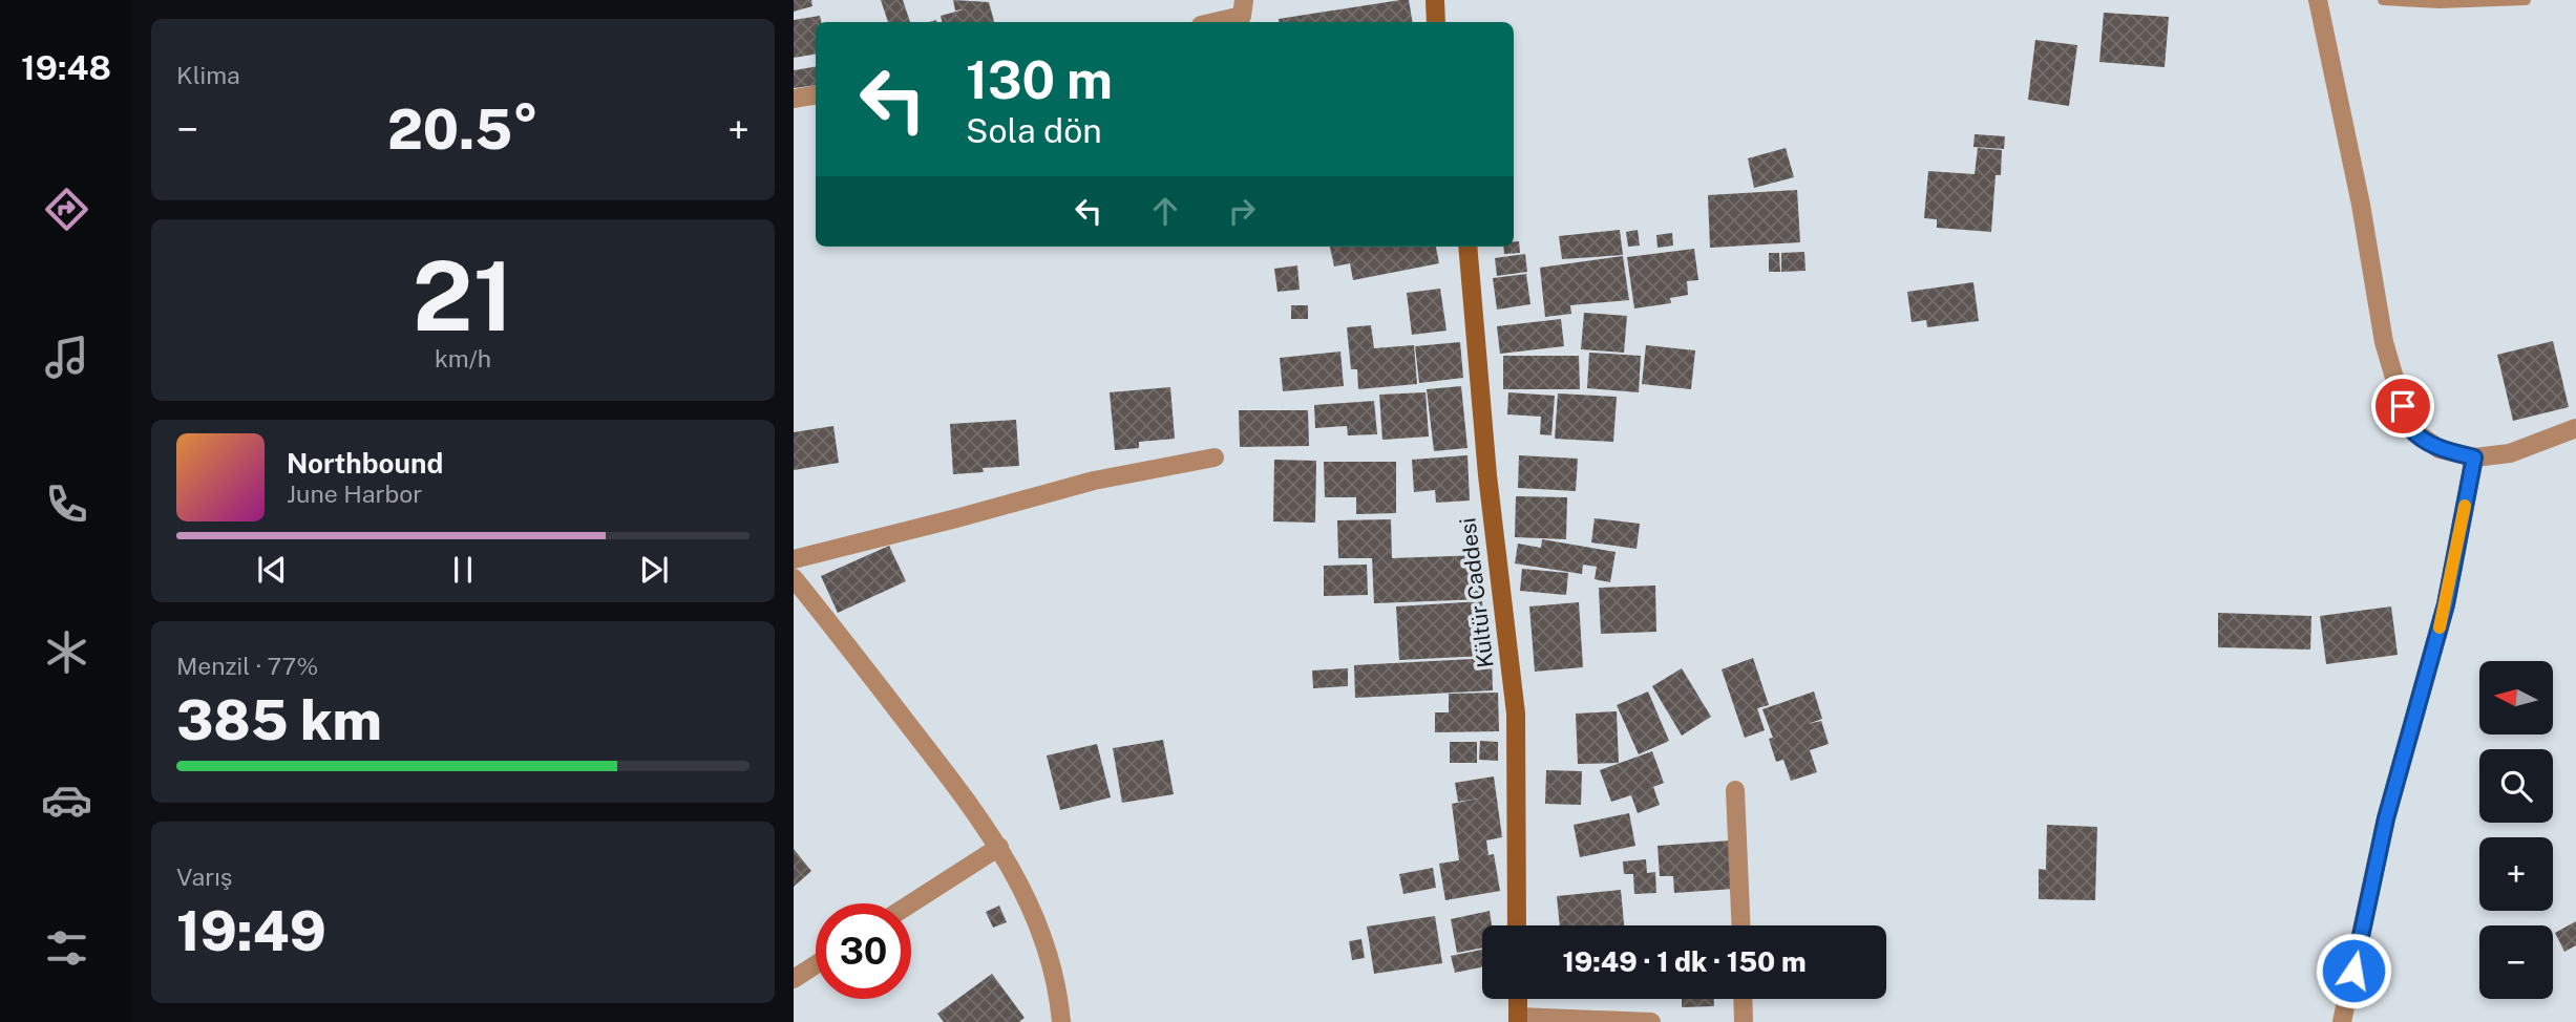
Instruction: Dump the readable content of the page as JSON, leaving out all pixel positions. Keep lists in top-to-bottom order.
{
  "streets": {
    "street": ["Kültür Caddesi"]
  },
  "north": "left",
  "page": {
    "tabs": "19:48",
    "tile": [
      "Klima",
      ["21", "km/h"],
      ["Menzil · 77%", "385 km"],
      ["Varış", "19:49"]
    ],
    "turn": ["130 m", "Sola dön"],
    "heat": ["−", "20.5°", "+"],
    "song": ["Northbound", "June Harbor"],
    "map_buttons": ["+", "−"],
    "limit": "30",
    "trip": "19:49 · 1 dk · 150 m"
  }
}
